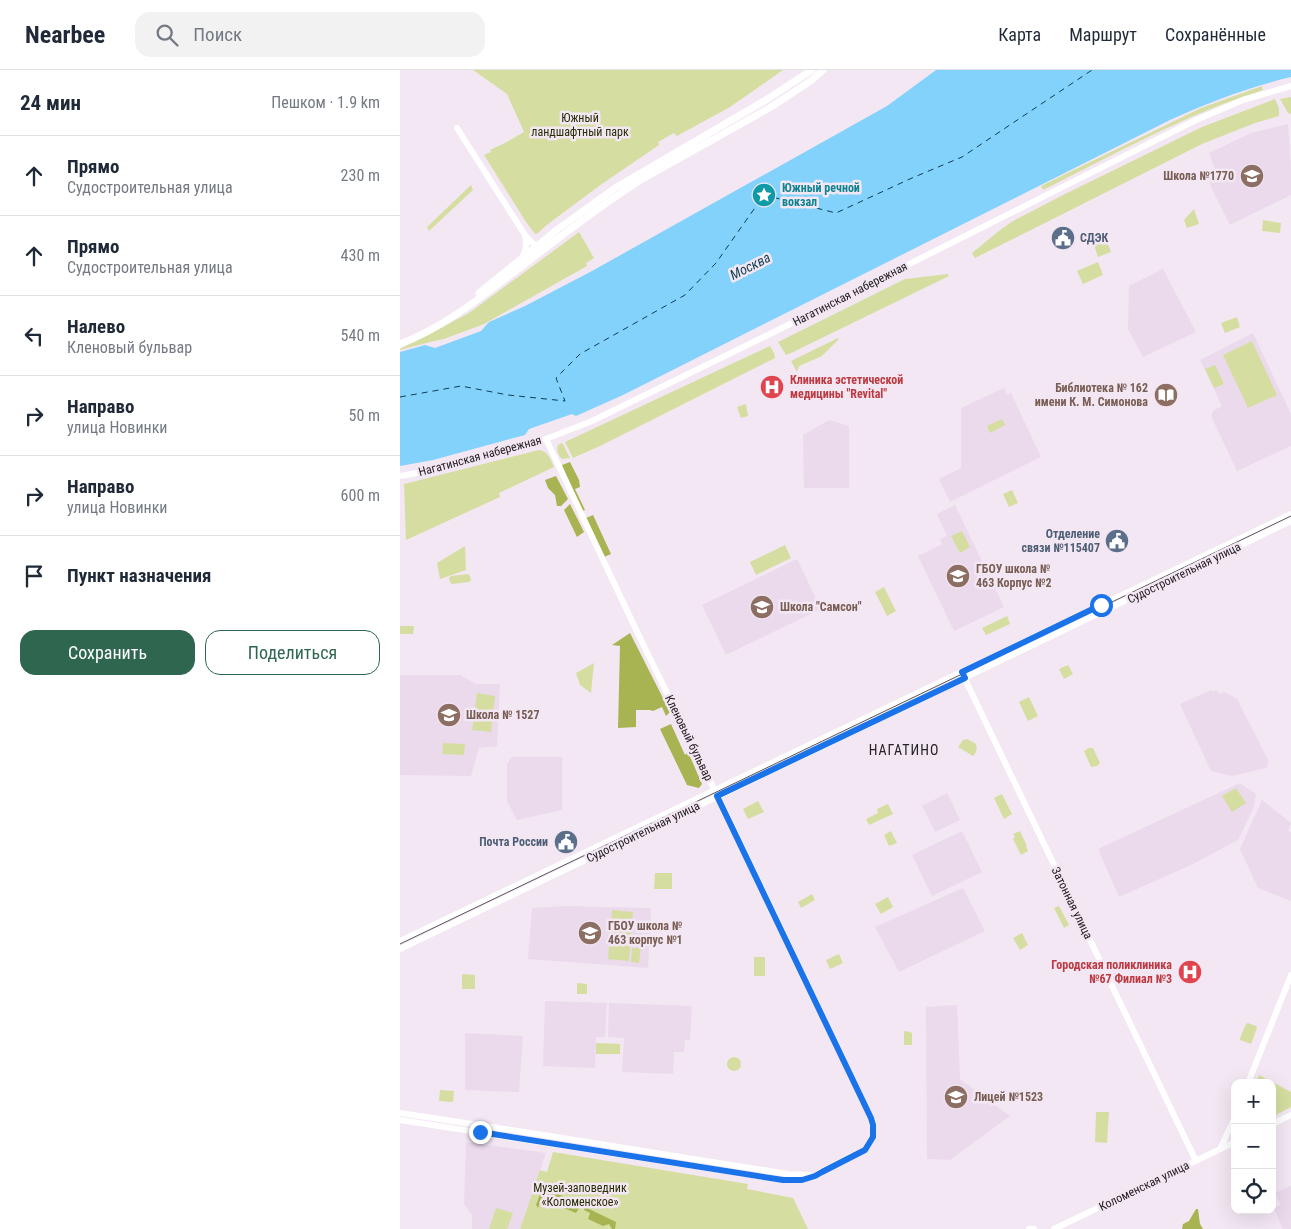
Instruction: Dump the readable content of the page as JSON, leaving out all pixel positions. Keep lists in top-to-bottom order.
{
  "streets": {
    "street": [
      "Нагатинская набережная",
      "Судостроительная улица",
      "Кленовый бульвар",
      "Затонная улица",
      "Коломенская улица"
    ]
  },
  "crossings": [
    ["Нагатинская набережная", "Кленовый бульвар"],
    ["Судостроительная улица", "Кленовый бульвар"],
    ["Судостроительная улица", "Затонная улица"],
    ["Затонная улица", "Коломенская улица"]
  ],
  "districts": ["НАГАТИНО"],
  "water": ["Москва"],
  "parks": ["Южный ландшафтный парк", "Музей-заповедник «Коломенское»"],
  "places": {
    "school or university": [
      "Школа №1770",
      "ГБОУ школа № 463 Корпус №2",
      "Школа \"Самсон\"",
      "Школа № 1527",
      "ГБОУ школа № 463 корпус №1",
      "Лицей №1523"
    ],
    "place": ["Южный речной вокзал"],
    "public building": ["СДЭК", "Отделение связи №115407", "Почта России"],
    "hospital": ["Клиника эстетической медицины \"Revital\"", "Городская поликлиника №67 Филиал №3"],
    "library": ["Библиотека № 162 имени К. М. Симонова"]
  },
  "page": {
    "header": "Nearbee",
    "search": "Поиск",
    "nav": ["Карта", "Маршрут", "Сохранённые"],
    "heading": ["24 мин", "Пешком · 1.9 km"],
    "list": [
      ["Прямо", "Судостроительная улица", "230 m"],
      ["Прямо", "Судостроительная улица", "430 m"],
      ["Налево", "Кленовый бульвар", "540 m"],
      ["Направо", "улица Новинки", "50 m"],
      ["Направо", "улица Новинки", "600 m"],
      "Пункт назначения"
    ],
    "buttons": ["Сохранить", "Поделиться"],
    "map_buttons": ["+", "−"]
  }
}
